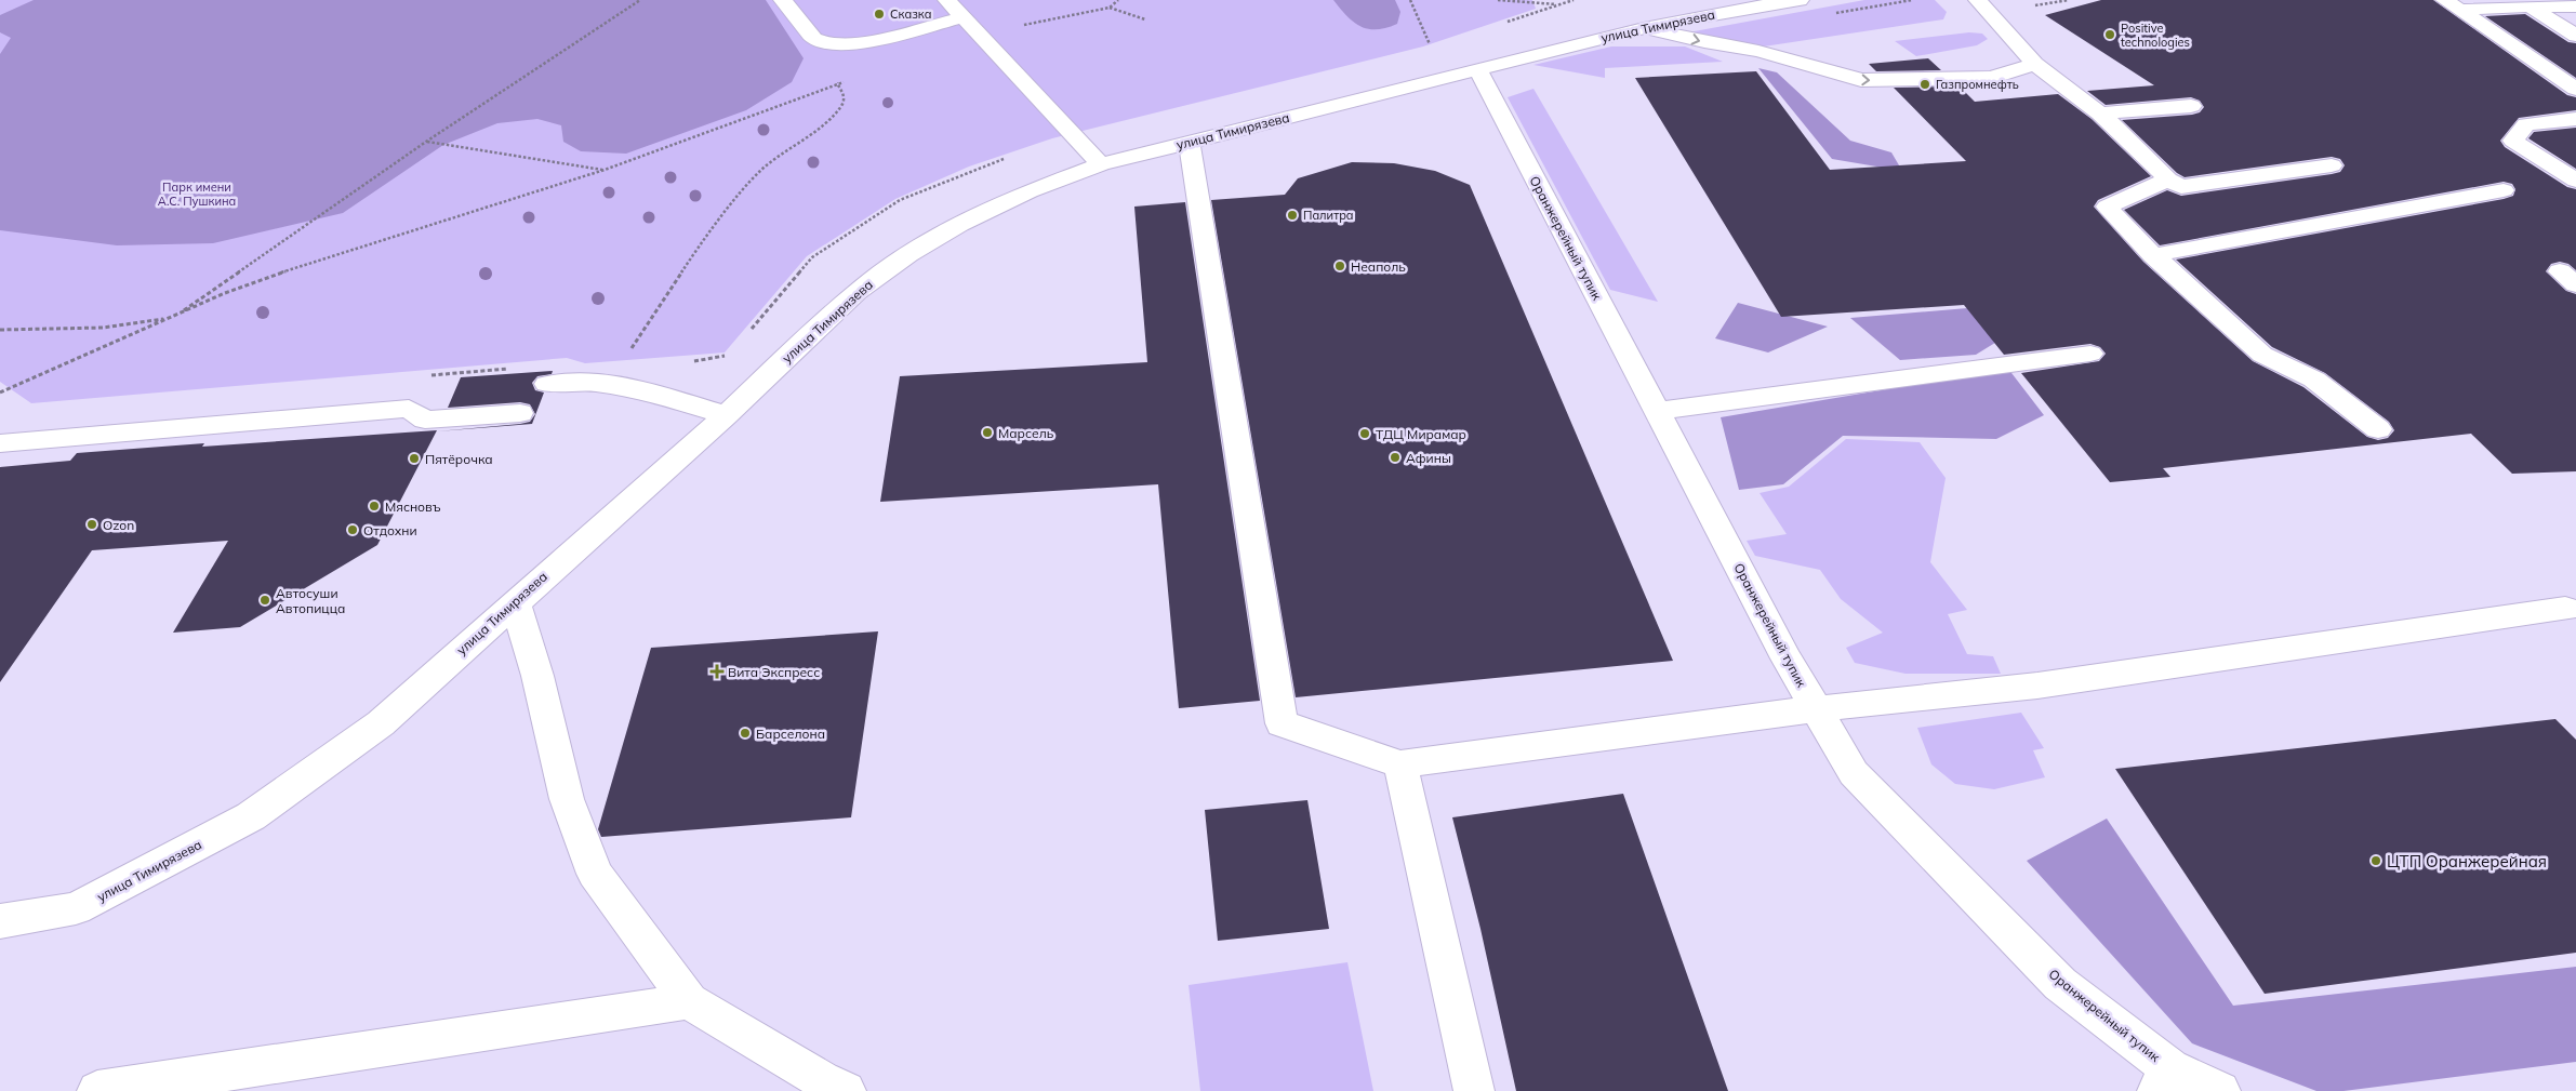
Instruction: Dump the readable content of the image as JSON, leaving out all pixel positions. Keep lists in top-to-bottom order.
{
  "streets": {
    "street": ["улица Тимирязева", "Оранжерейный тупик"]
  },
  "crossings": [
    ["улица Тимирязева", "Оранжерейный тупик"]
  ],
  "parks": ["Парк имени А.С. Пушкина"],
  "places": {
    "other": [
      "Сказка",
      "Positive technologies",
      "Газпромнефть",
      "Палитра",
      "Неаполь",
      "Марсель",
      "ТДЦ Мирамар",
      "Афины",
      "Пятёрочка",
      "Мясновъ",
      "Ozon",
      "Отдохни",
      "Автосуши Автопицца",
      "Барселона",
      "ЦТП Оранжерейная"
    ],
    "health": ["Вита Экспресс"]
  }
}
